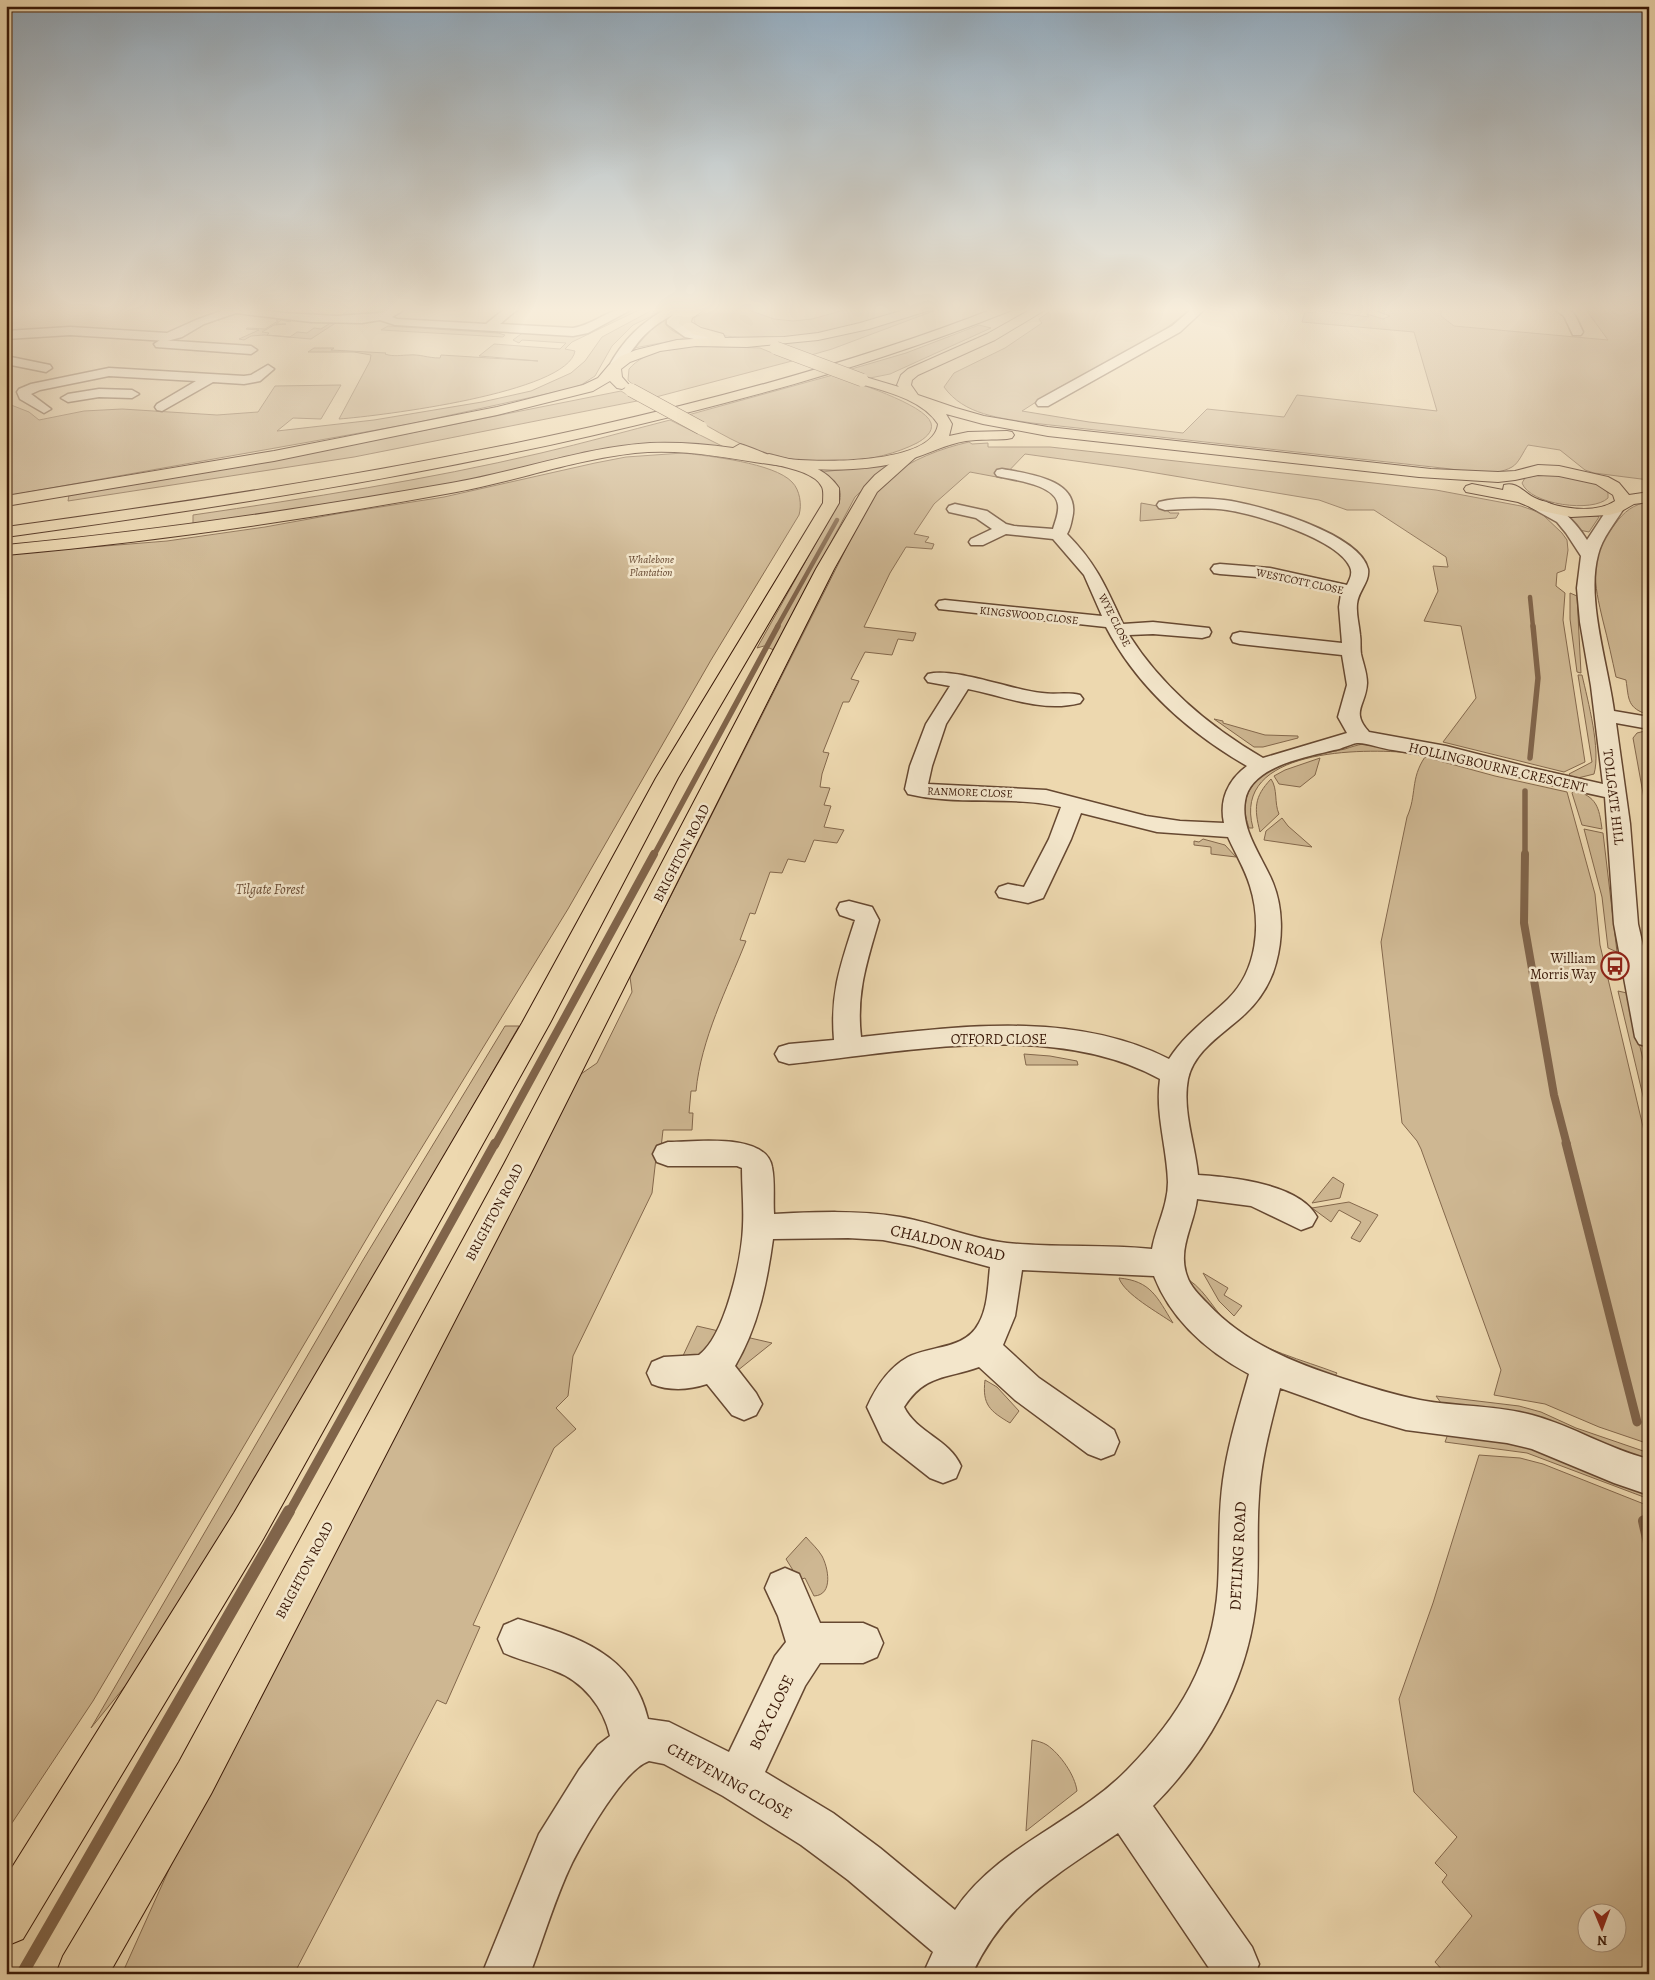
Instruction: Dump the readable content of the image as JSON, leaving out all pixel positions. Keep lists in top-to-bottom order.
{
  "streets": {
    "main road": ["BRIGHTON ROAD"],
    "street": [
      "WESTCOTT CLOSE",
      "KINGSWOOD CLOSE",
      "WYE CLOSE",
      "HOLLINGBOURNE CRESCENT",
      "RANMORE CLOSE",
      "TOLLGATE HILL",
      "OTFORD CLOSE",
      "CHALDON ROAD",
      "DETLING ROAD",
      "BOX CLOSE",
      "CHEVENING CLOSE"
    ]
  },
  "crossings": [
    ["KINGSWOOD CLOSE", "WYE CLOSE"],
    ["HOLLINGBOURNE CRESCENT", "TOLLGATE HILL"],
    ["DETLING ROAD", "CHEVENING CLOSE"],
    ["BOX CLOSE", "CHEVENING CLOSE"]
  ],
  "parks": ["Whalebone Plantation", "Tilgate Forest"],
  "places": {
    "bus stop": ["William Morris Way"]
  },
  "north": "bottom"
}
